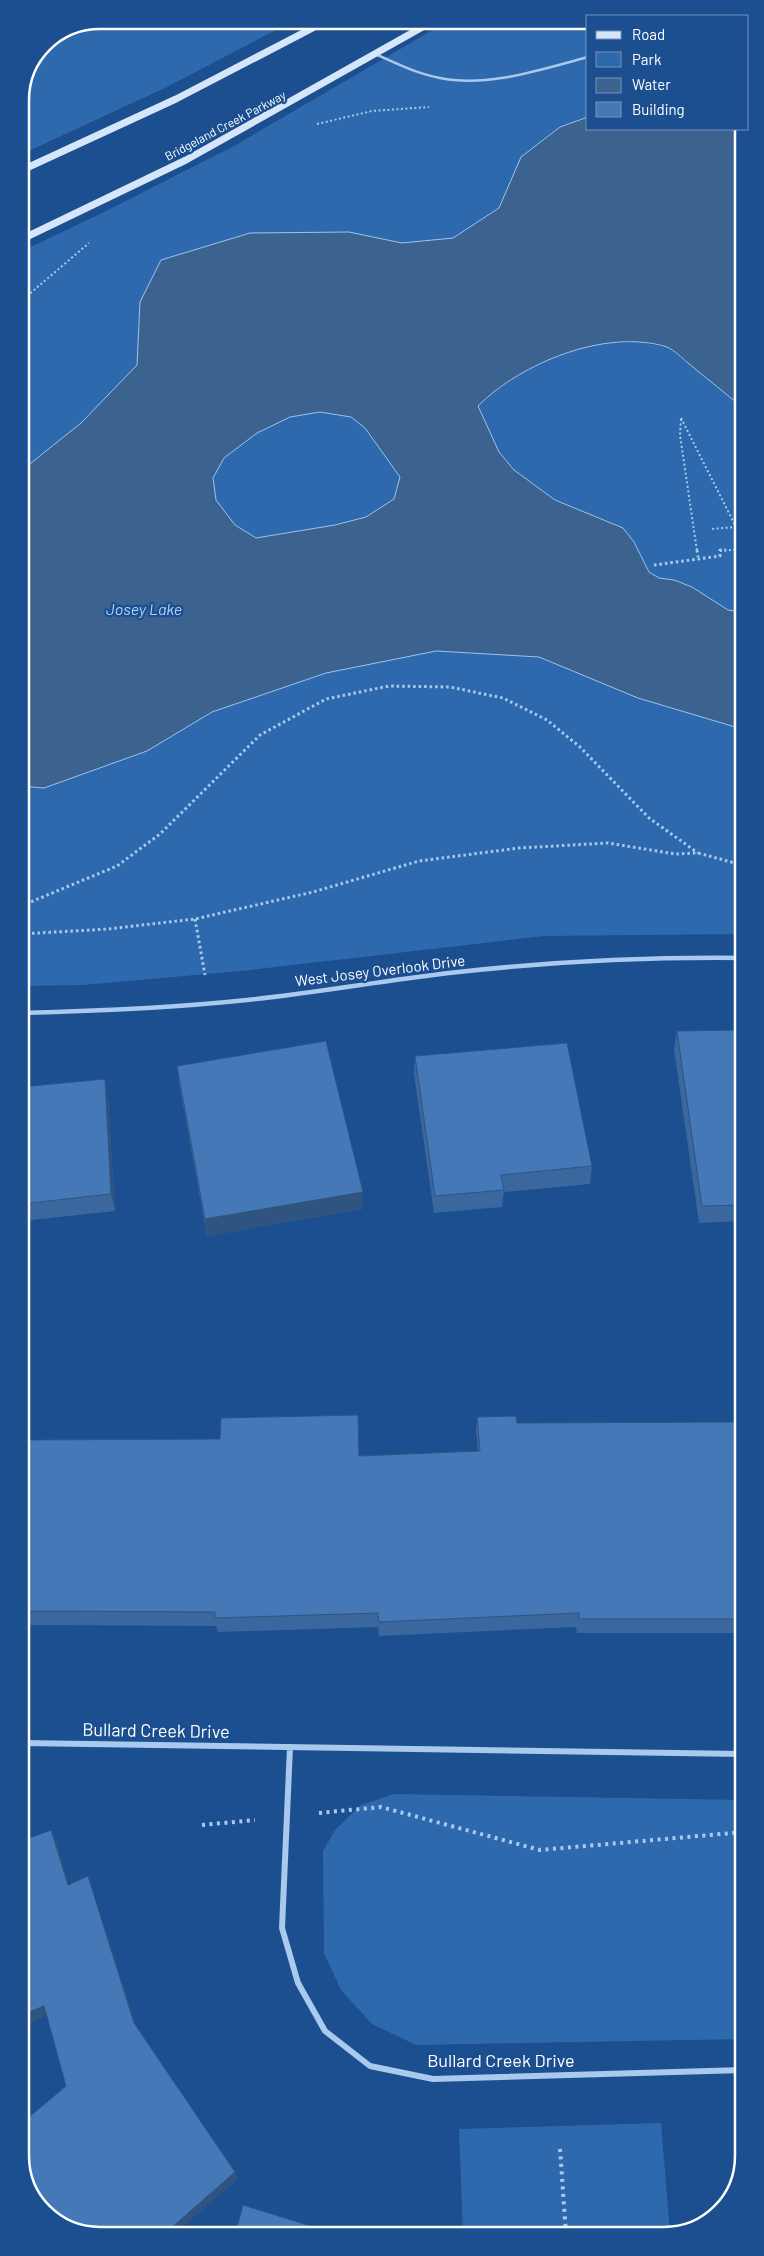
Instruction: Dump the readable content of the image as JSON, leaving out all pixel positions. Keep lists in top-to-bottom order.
{
  "streets": {
    "main road": ["Bridgeland Creek Parkway"],
    "street": ["West Josey Overlook Drive", "Bullard Creek Drive"]
  },
  "water": ["Josey Lake"],
  "legend": [
    "Road",
    "Park",
    "Water",
    "Building"
  ]
}
